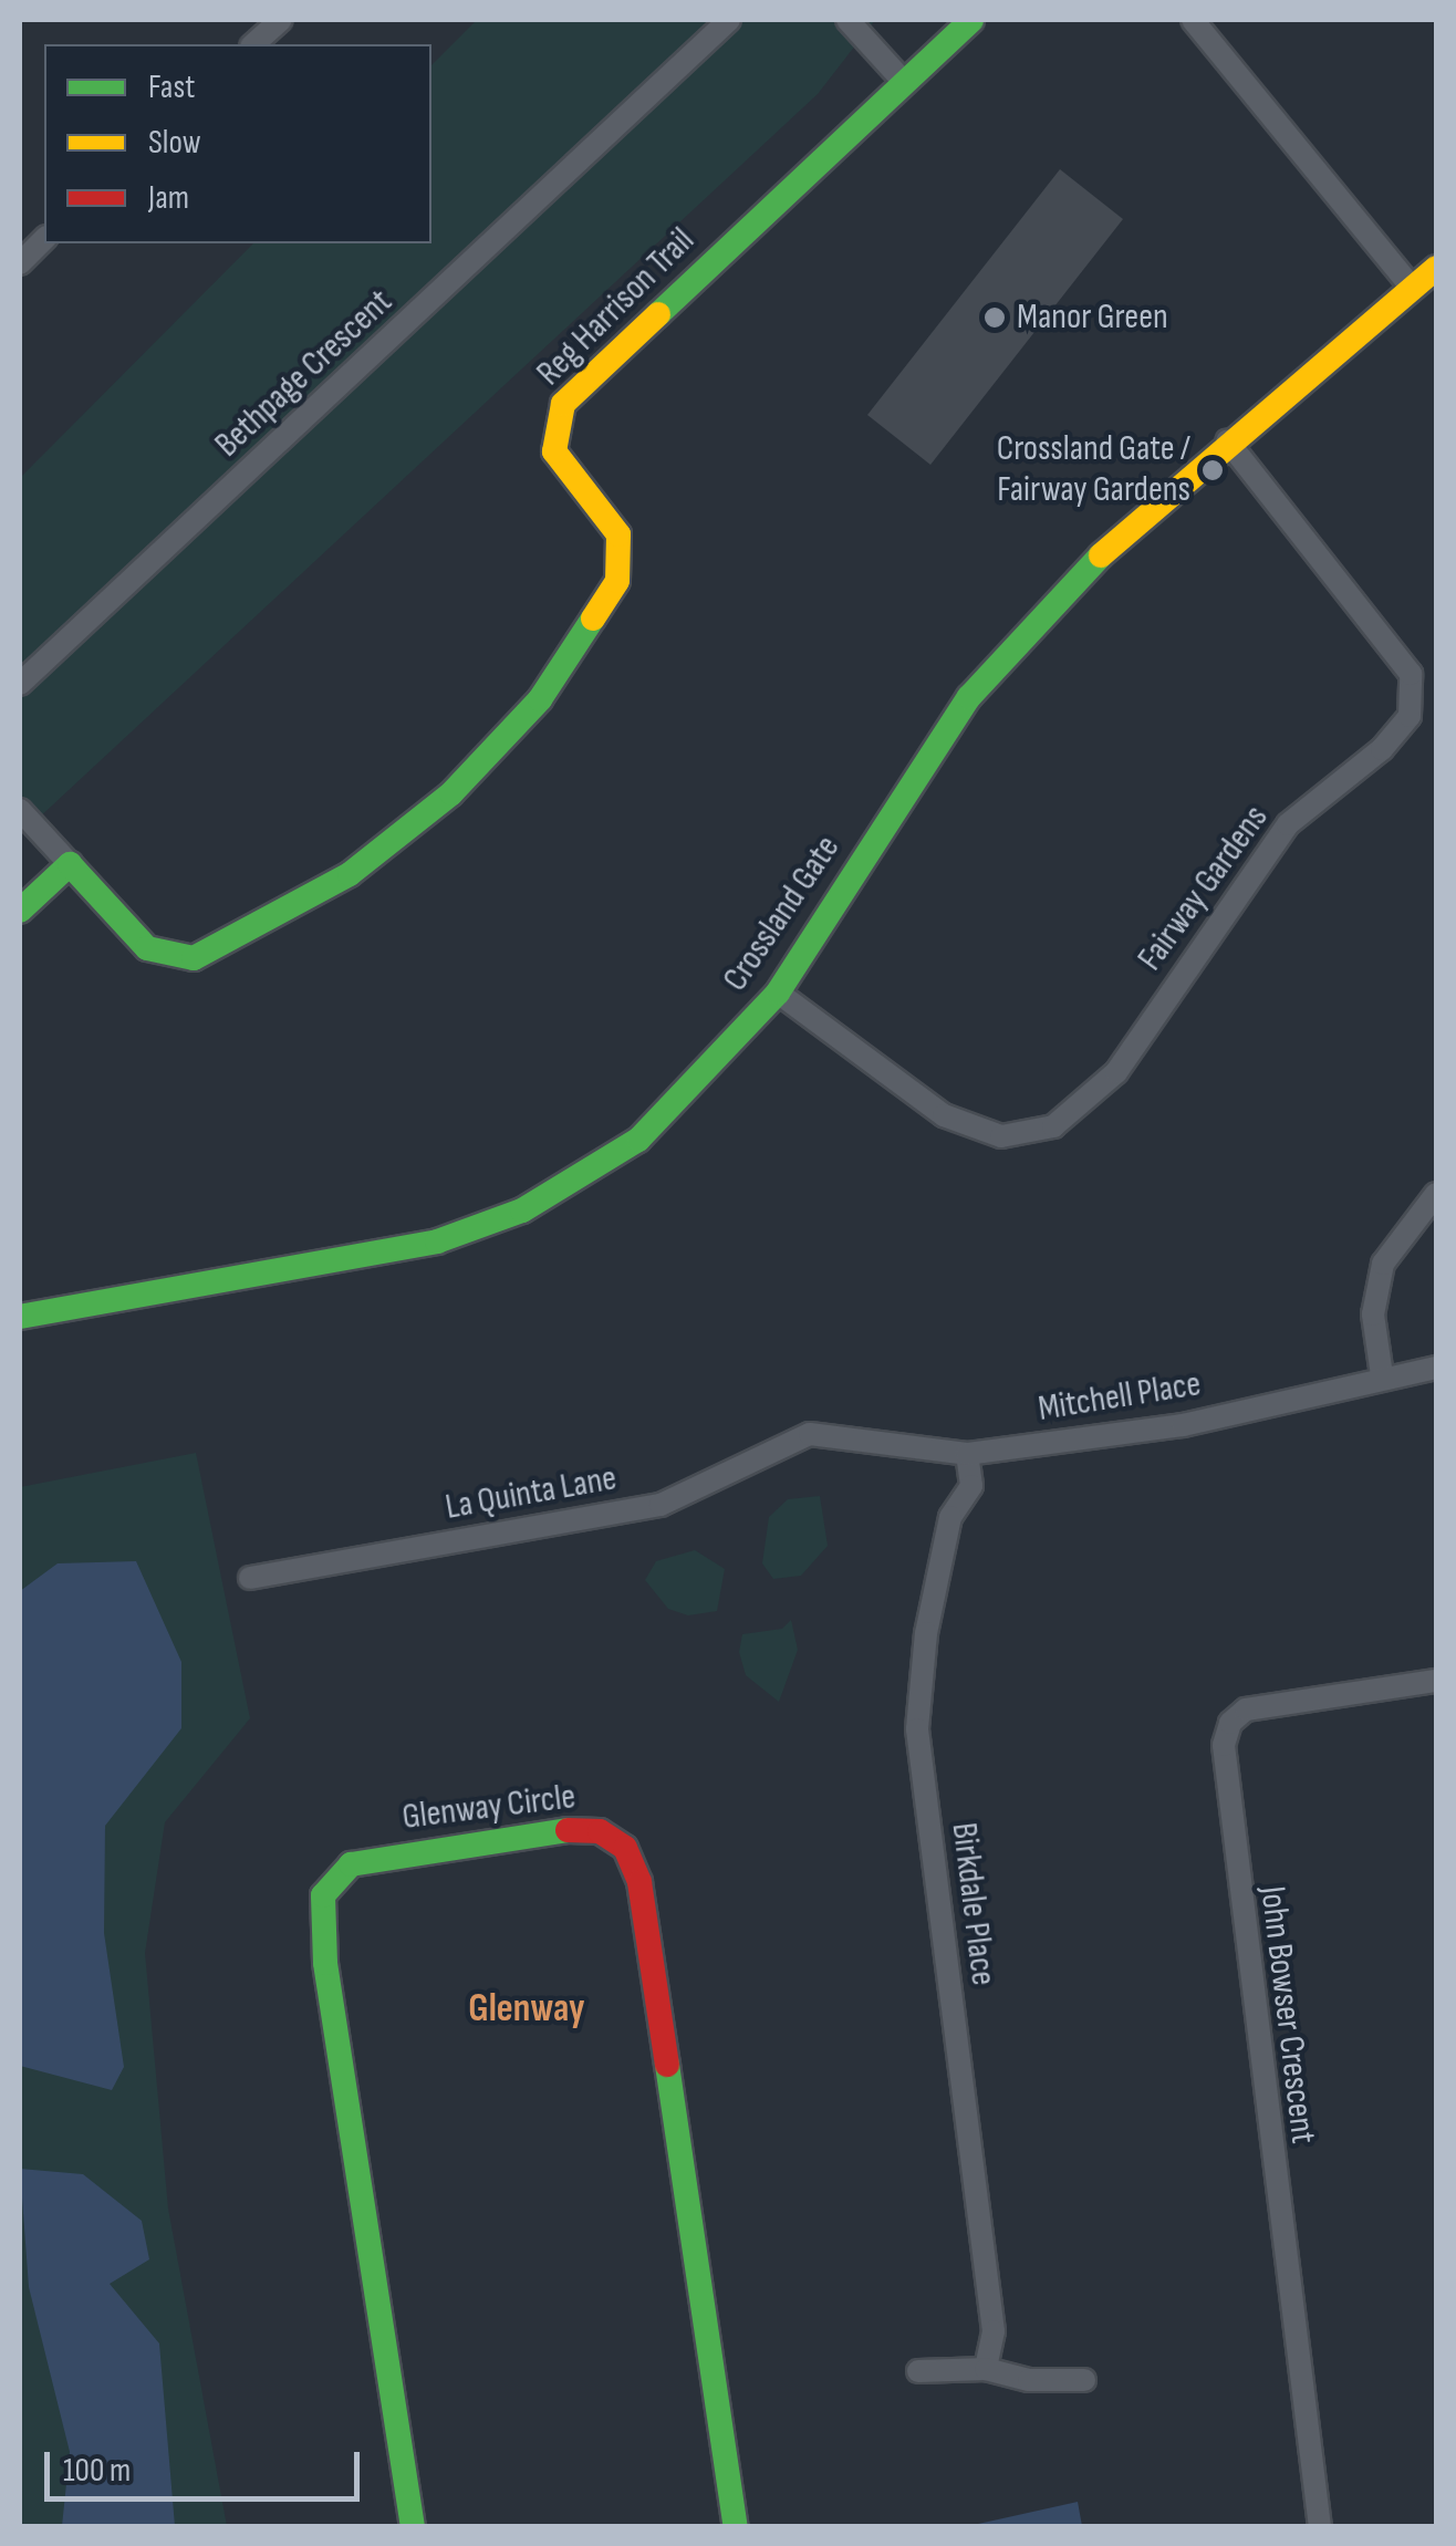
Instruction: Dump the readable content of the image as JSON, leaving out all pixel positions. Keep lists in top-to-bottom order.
{
  "streets": {
    "street": [
      "Reg Harrison Trail",
      "Bethpage Crescent",
      "Fairway Gardens",
      "Crossland Gate",
      "Mitchell Place",
      "La Quinta Lane",
      "Glenway Circle",
      "Birkdale Place",
      "John Bowser Crescent"
    ]
  },
  "crossings": [
    ["Fairway Gardens", "Crossland Gate"],
    ["Mitchell Place", "La Quinta Lane"],
    ["Mitchell Place", "Birkdale Place"]
  ],
  "districts": ["Glenway"],
  "places": ["Manor Green", "Crossland Gate / Fairway Gardens"],
  "legend": ["Fast", "Slow", "Jam"],
  "scale_bar": "100 m"
}
